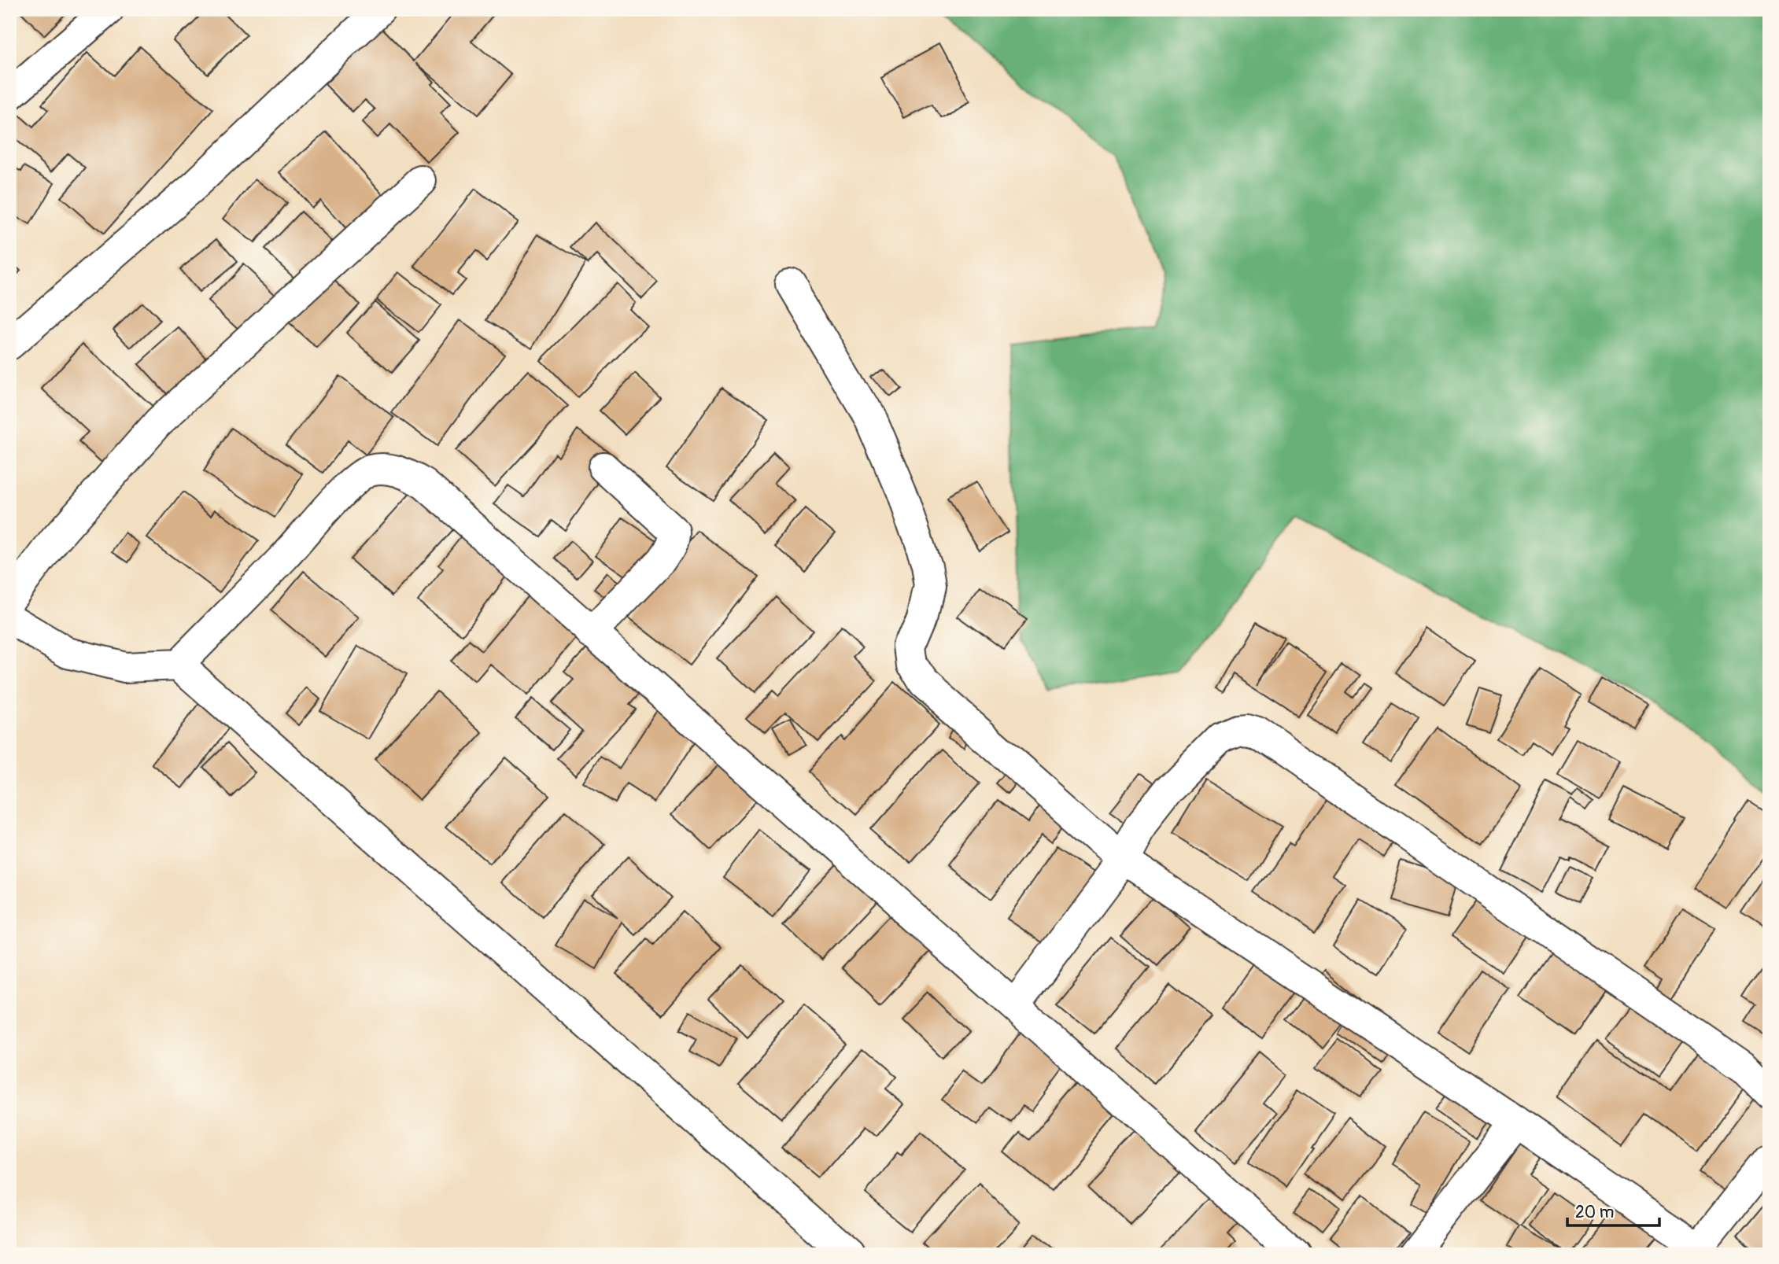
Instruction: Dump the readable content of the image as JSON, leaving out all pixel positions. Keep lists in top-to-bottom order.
{
  "scale_bar": "20 m"
}
